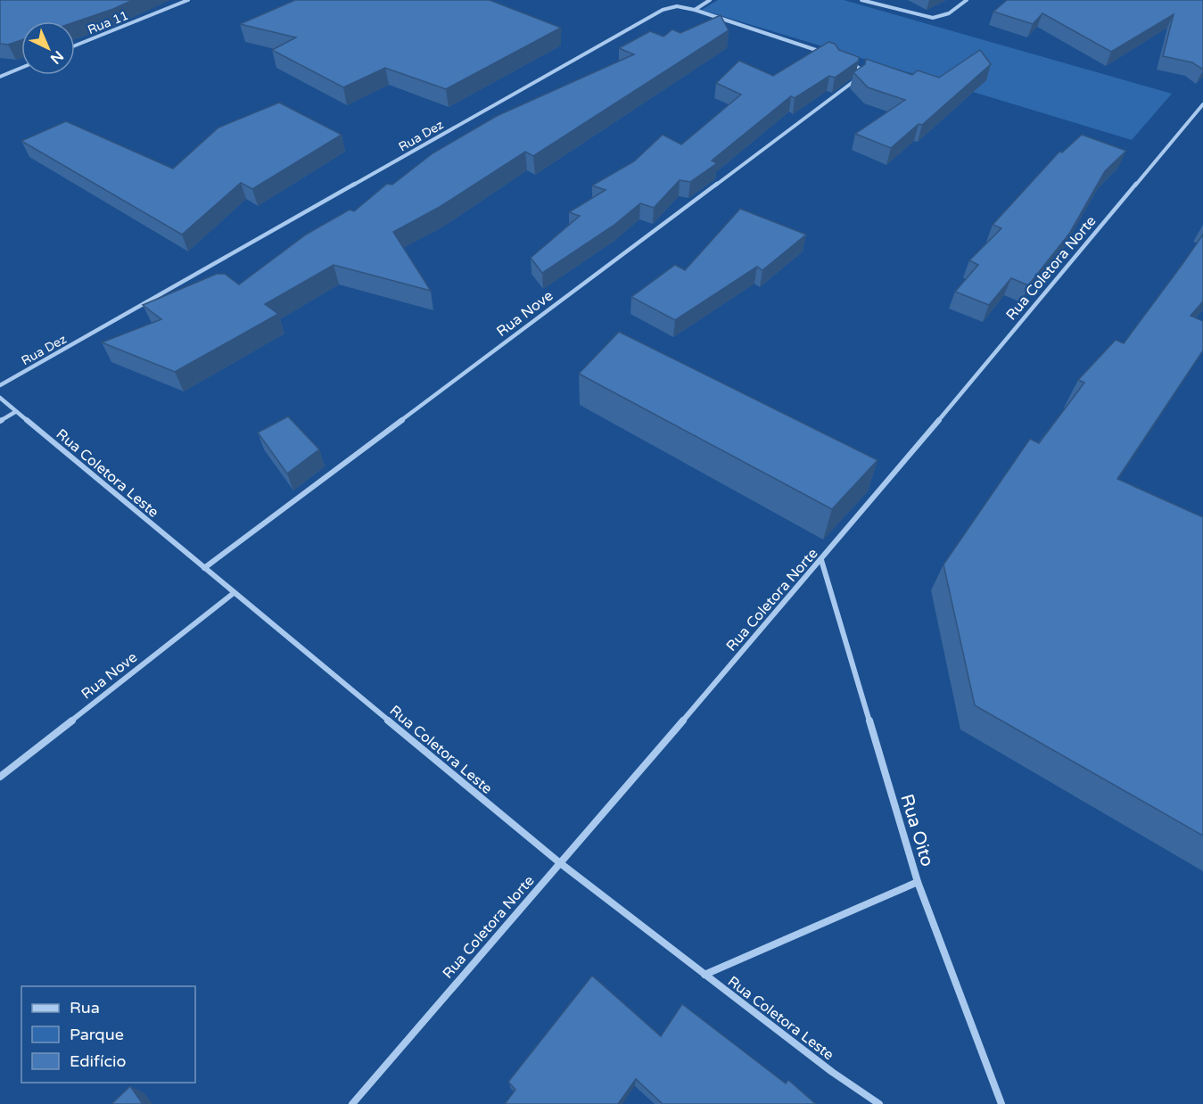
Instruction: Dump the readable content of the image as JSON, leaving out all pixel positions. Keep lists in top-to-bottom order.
{
  "streets": {
    "street": [
      "Rua 11",
      "Rua Dez",
      "Rua Coletora Norte",
      "Rua Nove",
      "Rua Coletora Leste",
      "Rua Oito"
    ]
  },
  "crossings": [
    ["Rua Coletora Norte", "Rua Coletora Leste"],
    ["Rua Coletora Norte", "Rua Oito"],
    ["Rua Nove", "Rua Coletora Leste"]
  ],
  "legend": ["Rua", "Parque", "Edifício"],
  "north": "bottom right"
}
